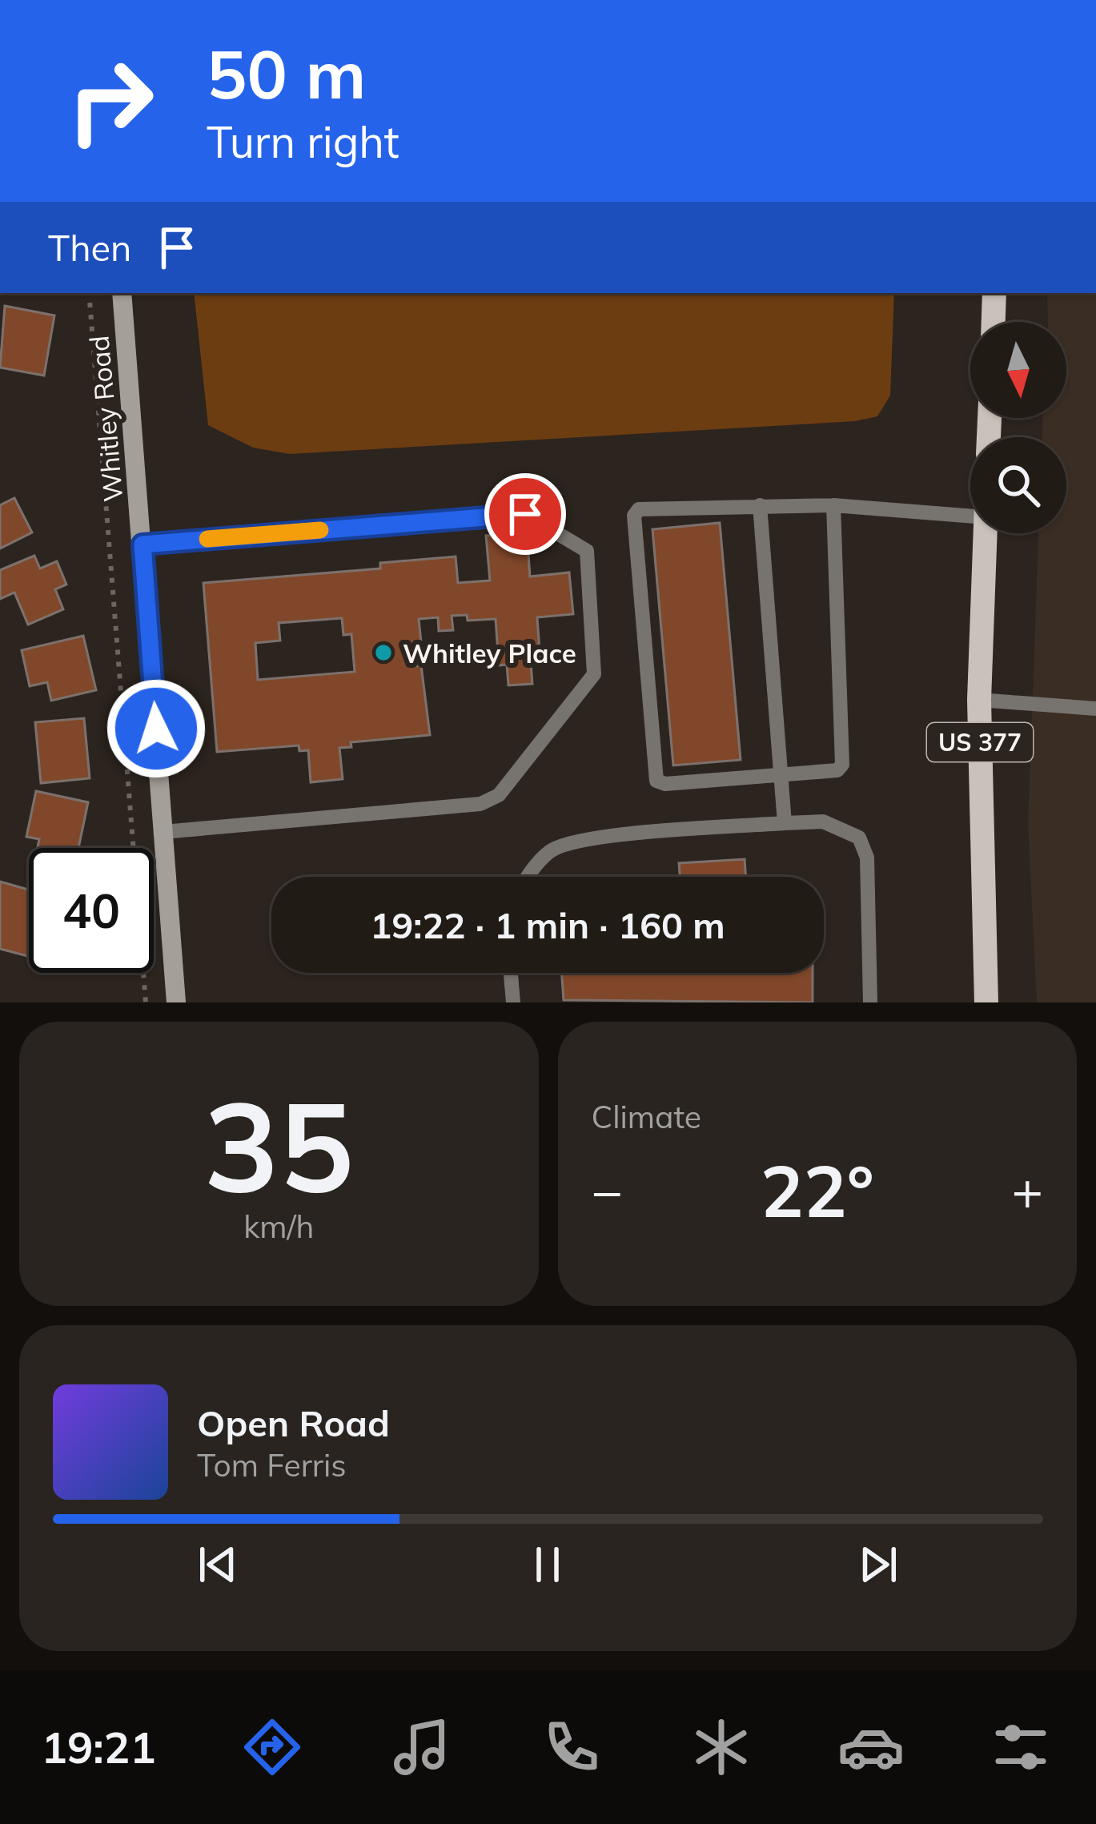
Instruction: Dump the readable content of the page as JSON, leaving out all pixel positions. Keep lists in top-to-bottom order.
{
  "streets": {
    "main road": ["US 377"],
    "street": ["Whitley Road"]
  },
  "places": ["Whitley Place"],
  "north": "bottom",
  "page": {
    "turn": ["50 m", "Turn right"],
    "then": "Then",
    "limit": "40",
    "trip": "19:22 · 1 min · 160 m",
    "tile": [
      ["35", "km/h"],
      "Climate"
    ],
    "heat": ["−", "22°", "+"],
    "song": ["Open Road", "Tom Ferris"],
    "tabs": "19:21"
  }
}
